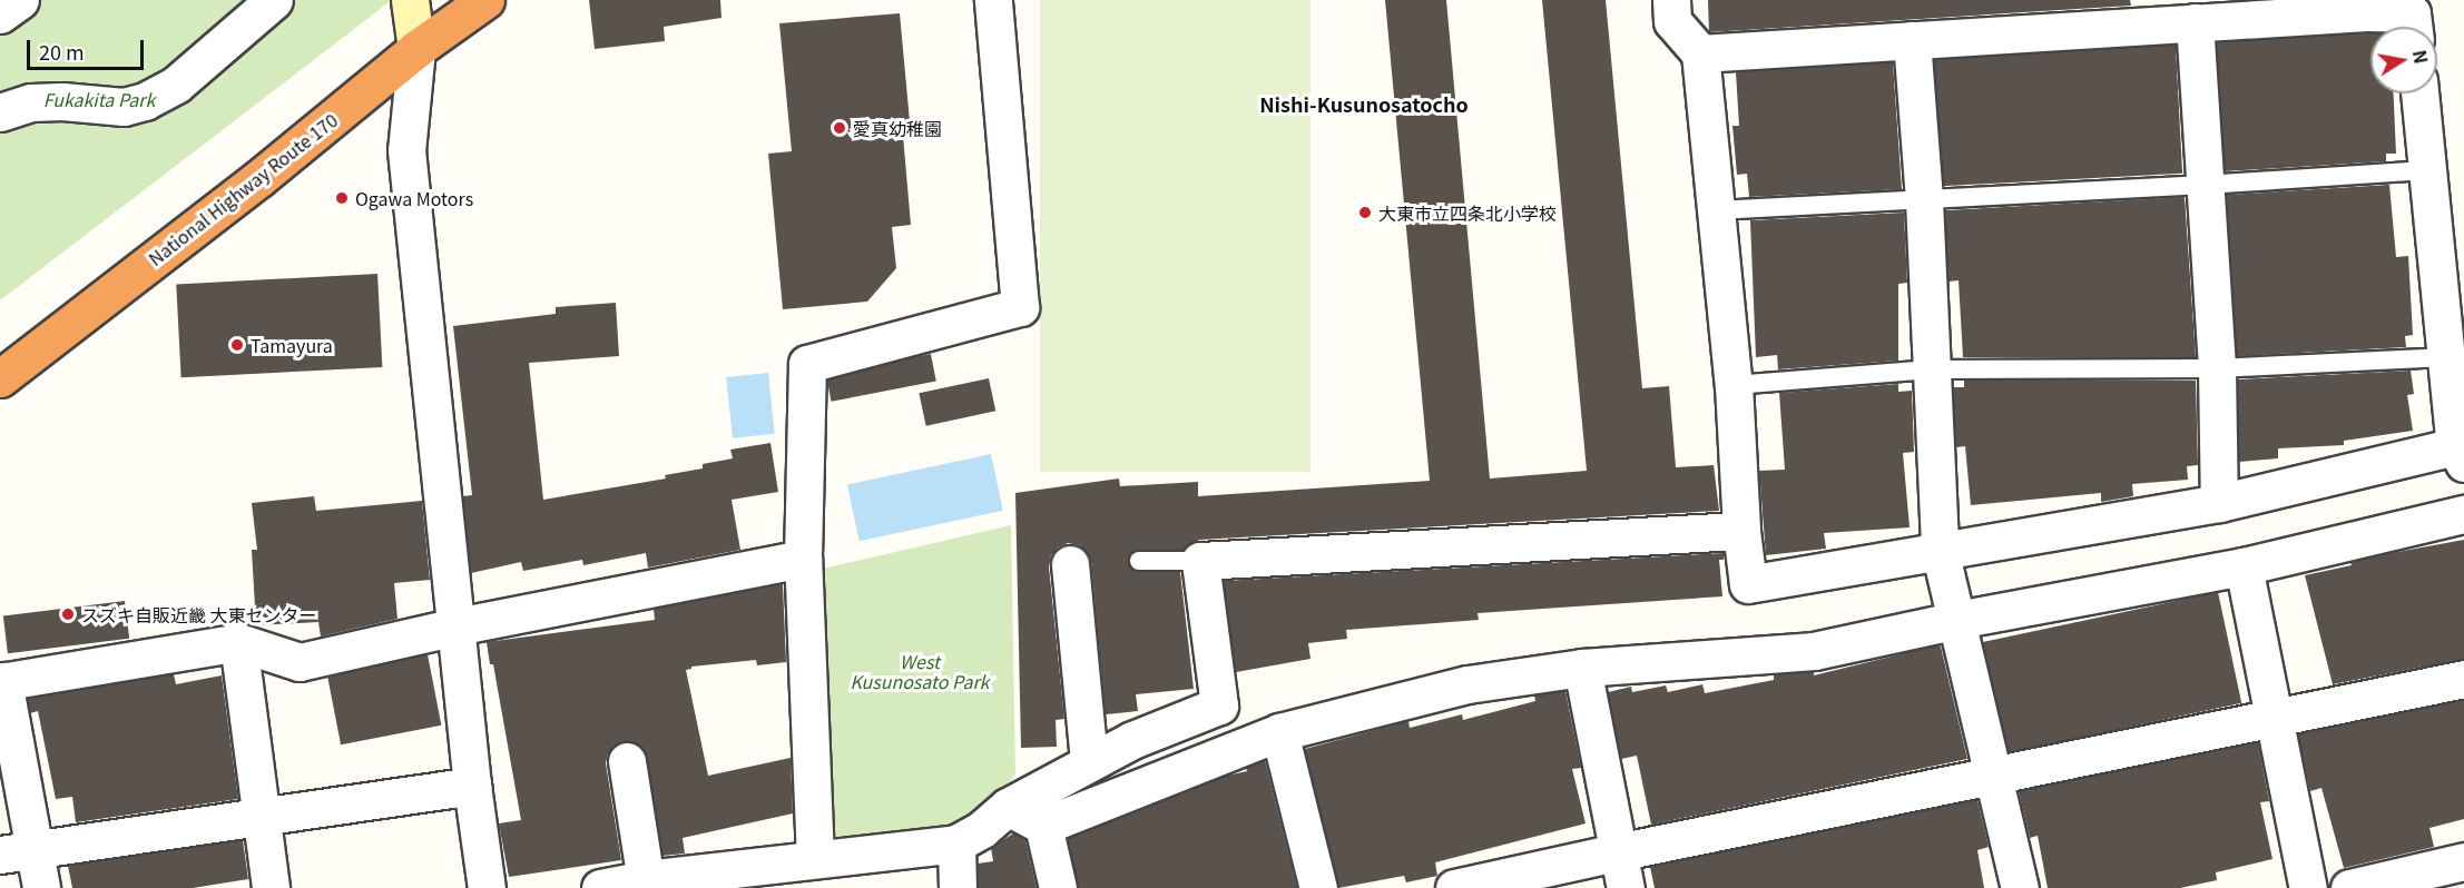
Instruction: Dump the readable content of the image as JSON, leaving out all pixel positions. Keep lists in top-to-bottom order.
{
  "streets": {
    "highway": ["National Highway Route 170"]
  },
  "districts": ["Nishi-Kusunosatocho"],
  "parks": ["Fukakita Park", "West Kusunosato Park"],
  "places": [
    "愛真幼稚園",
    "Ogawa Motors",
    "大東市立四条北小学校",
    "Tamayura",
    "スズキ自販近畿 大東センター"
  ],
  "scale_bar": "20 m",
  "north": "right"
}
